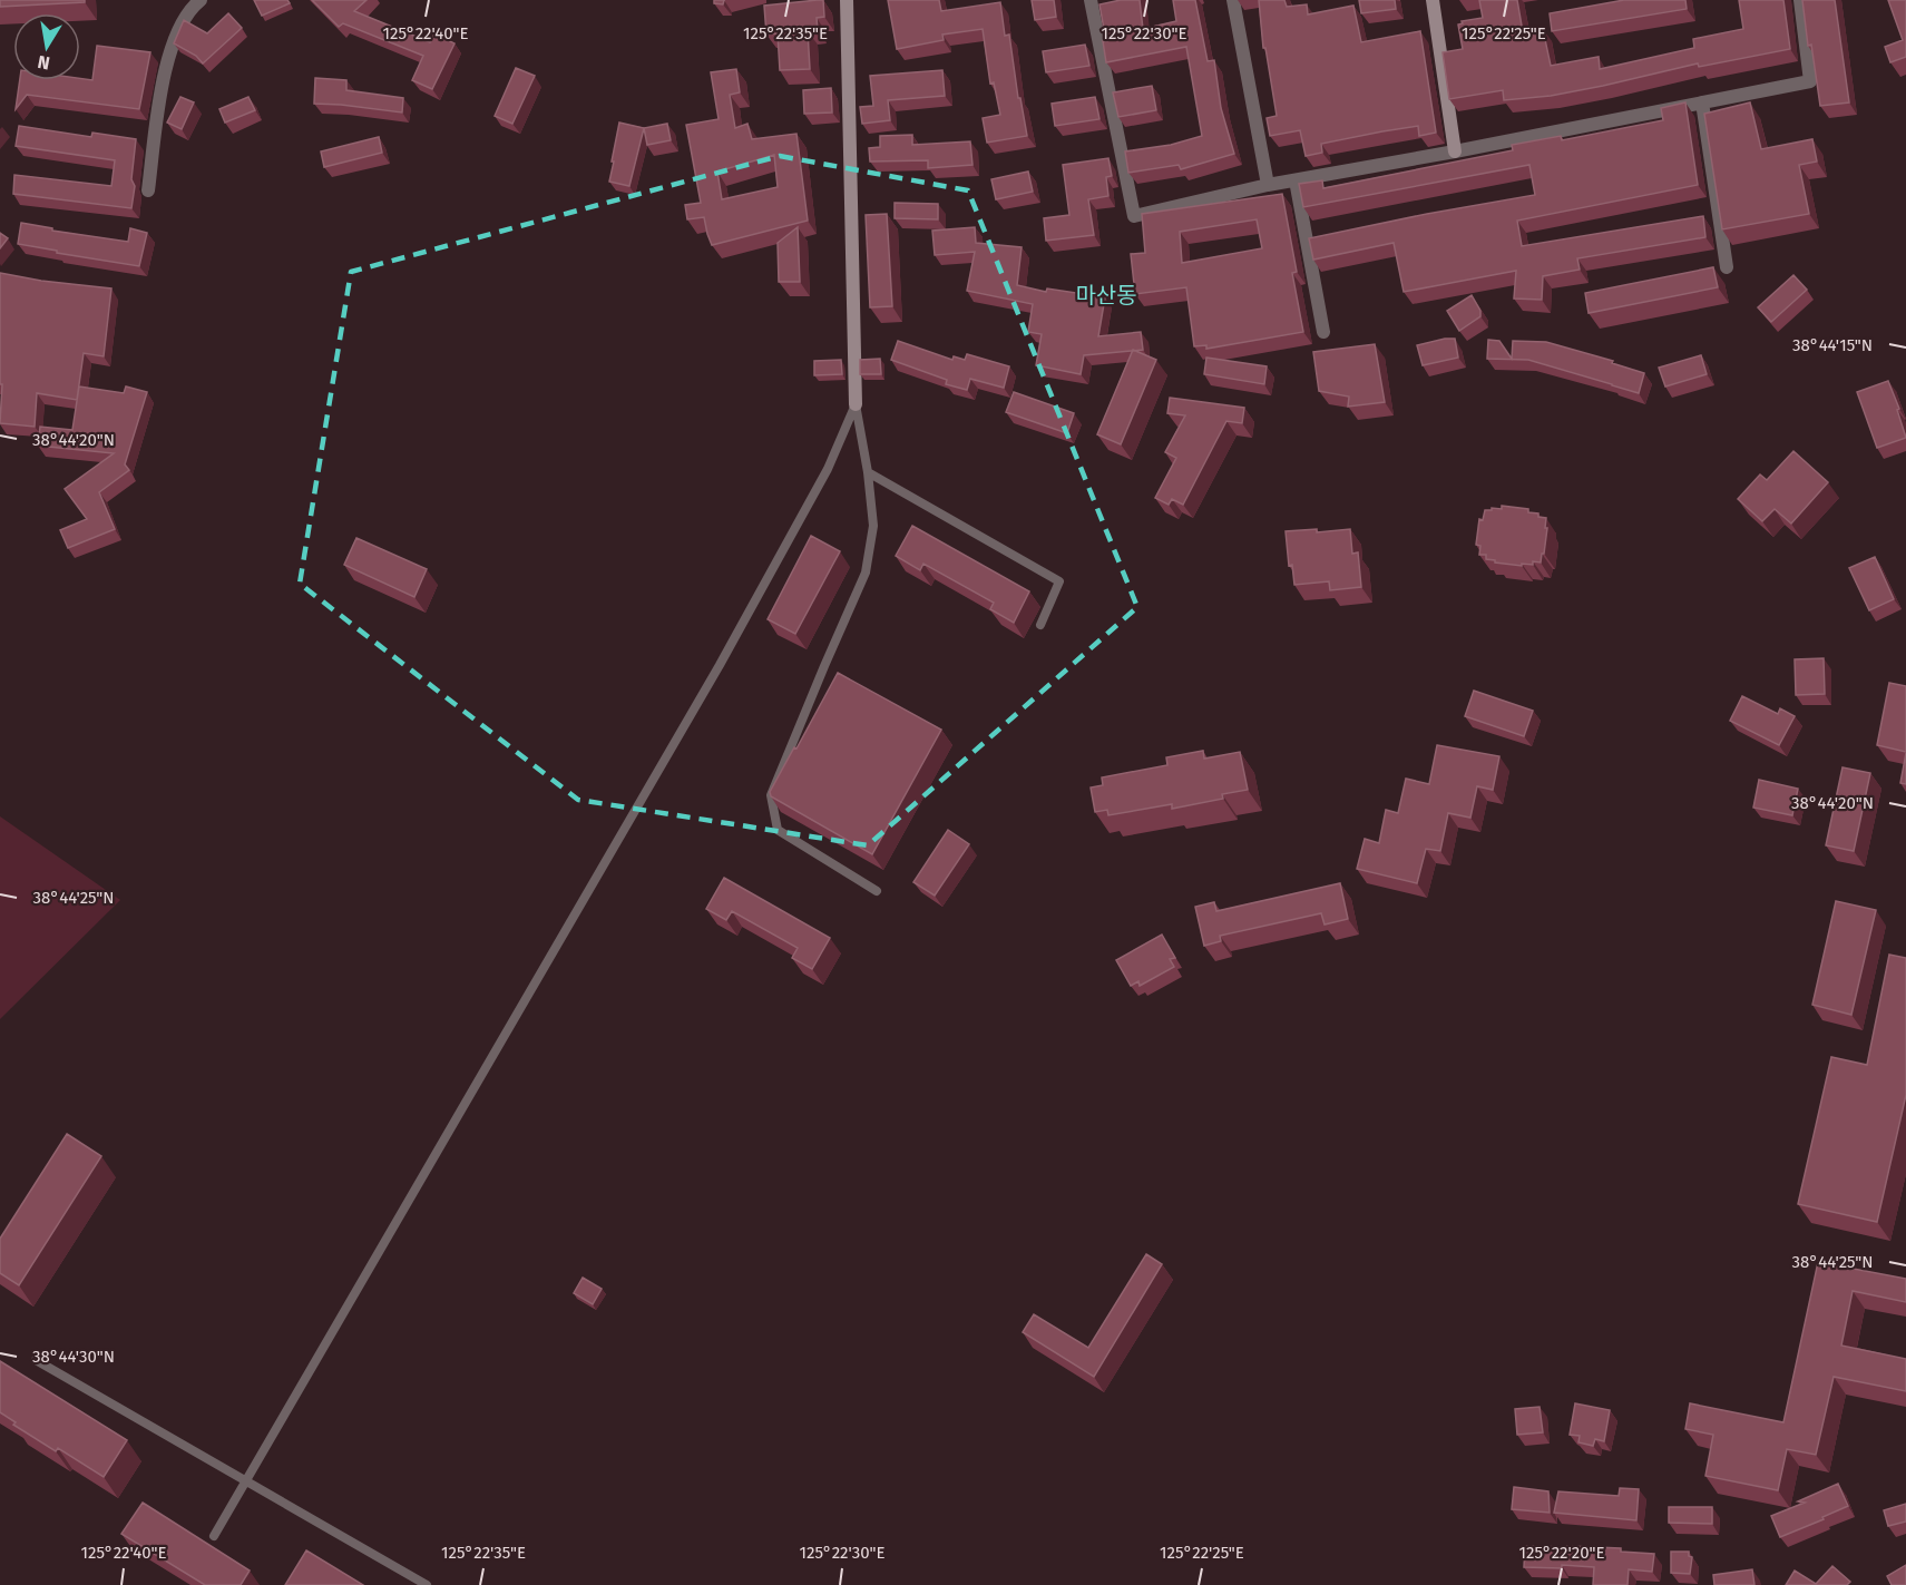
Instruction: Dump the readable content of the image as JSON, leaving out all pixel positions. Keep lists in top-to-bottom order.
{
  "districts": ["마산동"],
  "north": "bottom",
  "coordinates": [
    "125°22'40\"E",
    "125°22'35\"E",
    "125°22'30\"E",
    "125°22'25\"E",
    "38°44'15\"N",
    "38°44'20\"N",
    "38°44'25\"N",
    "38°44'30\"N",
    "125°22'20\"E"
  ]
}
